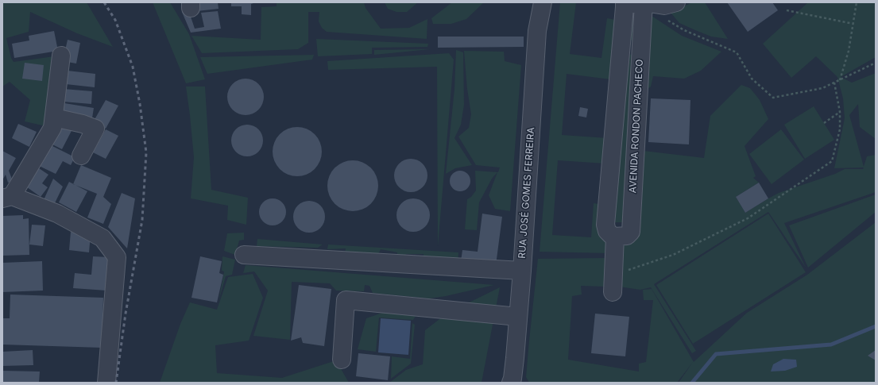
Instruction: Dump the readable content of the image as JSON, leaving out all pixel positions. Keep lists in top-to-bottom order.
{
  "streets": {
    "street": ["AVENIDA RONDON PACHECO", "RUA JOSÉ GOMES FERREIRA"]
  }
}
